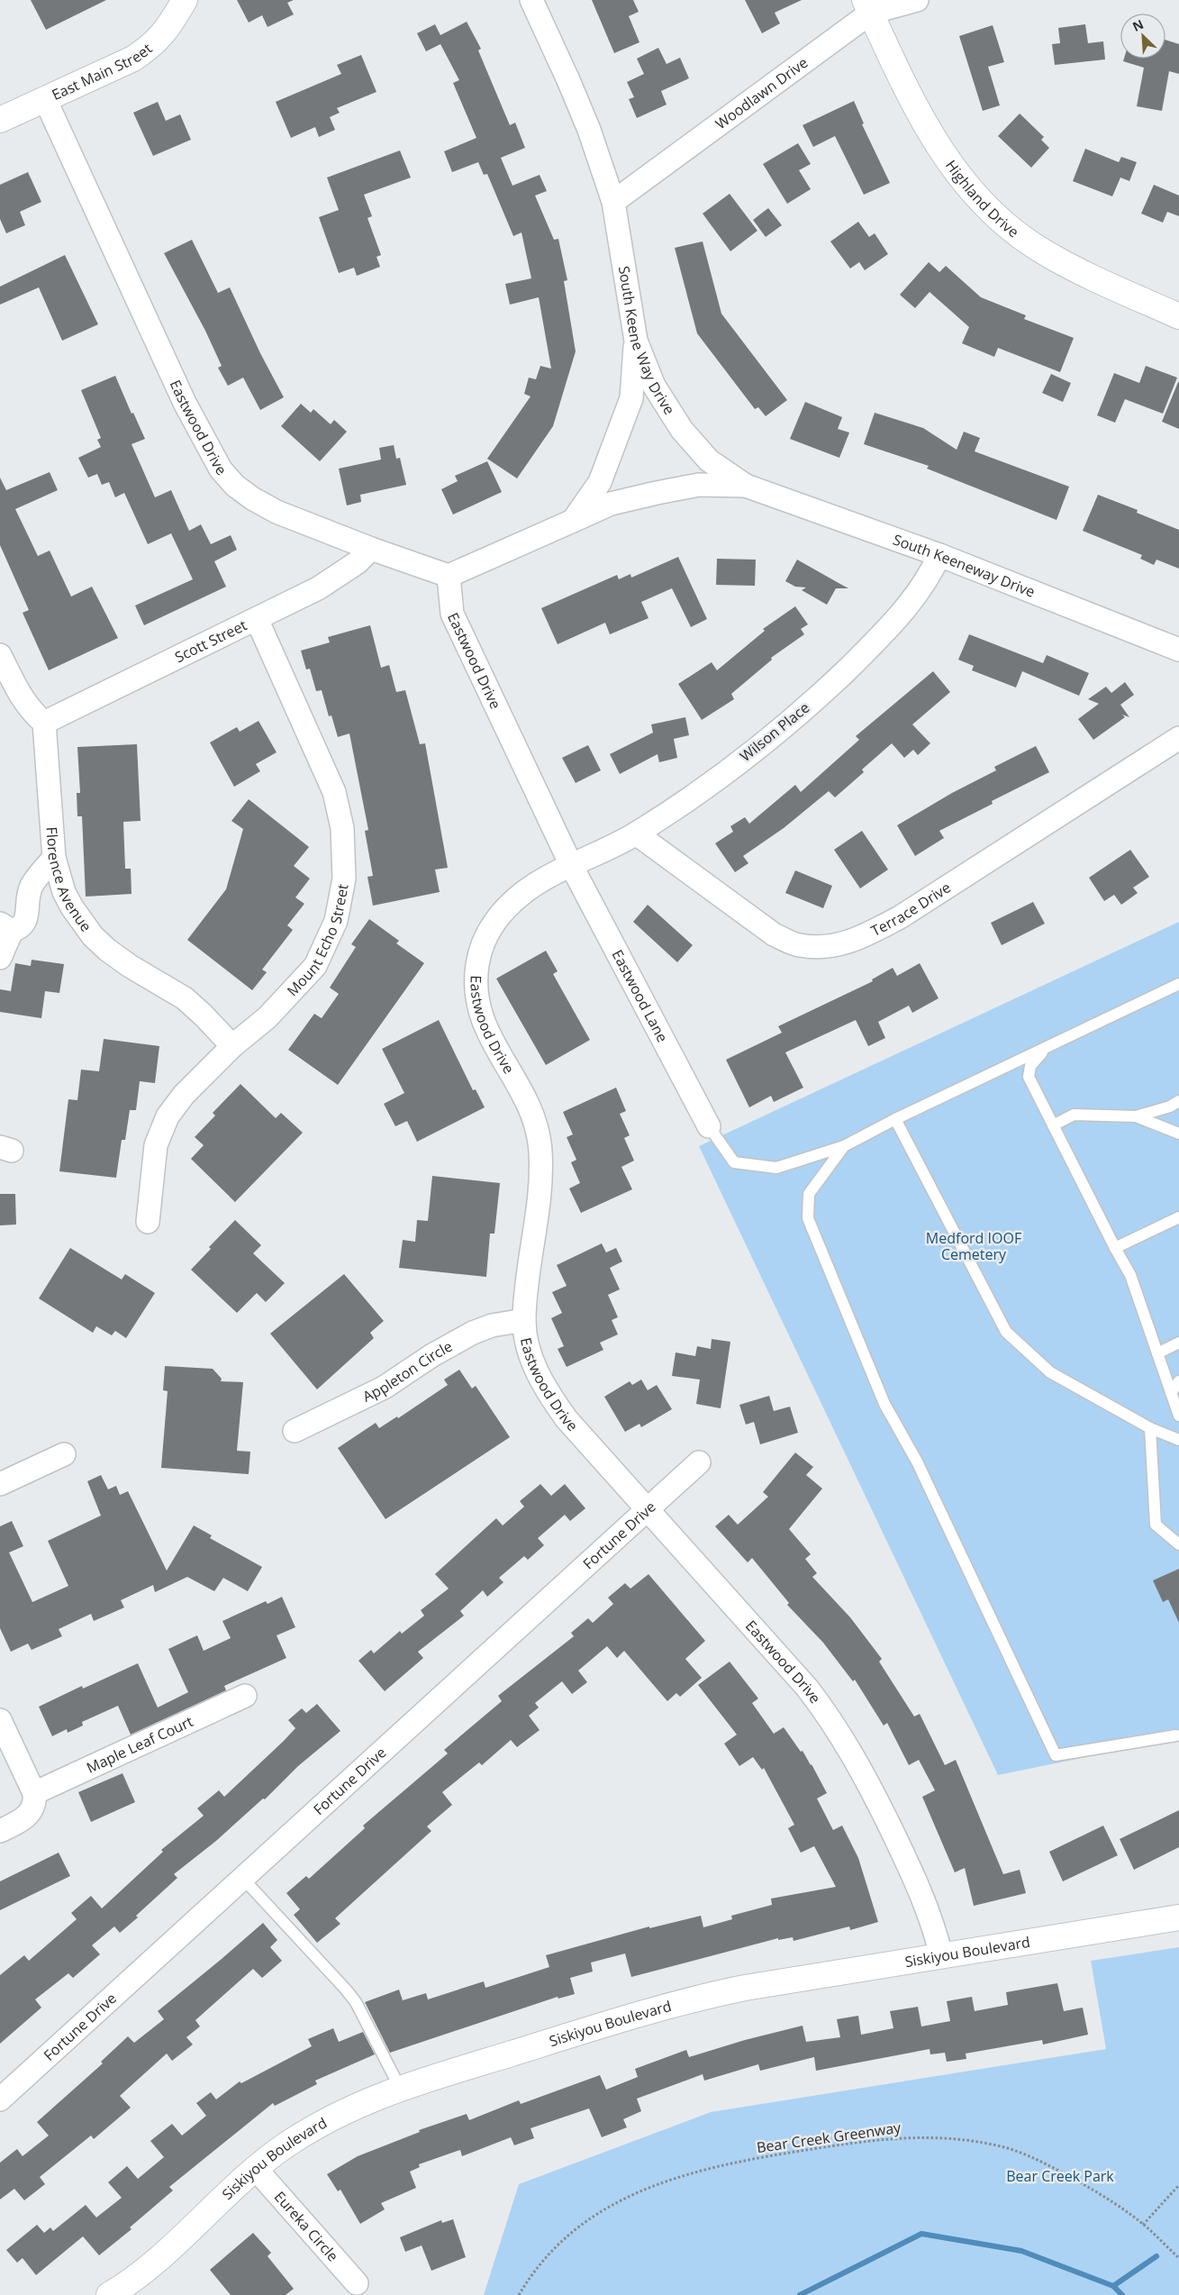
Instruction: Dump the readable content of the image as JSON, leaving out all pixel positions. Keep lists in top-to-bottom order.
{
  "streets": {
    "street": [
      "East Main Street",
      "Woodlawn Drive",
      "Highland Drive",
      "South Keene Way Drive",
      "Eastwood Drive",
      "South Keeneway Drive",
      "Scott Street",
      "Wilson Place",
      "Florence Avenue",
      "Terrace Drive",
      "Mount Echo Street",
      "Eastwood Lane",
      "Appleton Circle",
      "Fortune Drive",
      "Maple Leaf Court",
      "Siskiyou Boulevard",
      "Eureka Circle"
    ],
    "path": ["Bear Creek Greenway"]
  },
  "crossings": [
    ["East Main Street", "Eastwood Drive"],
    ["Woodlawn Drive", "Highland Drive"],
    ["Woodlawn Drive", "South Keene Way Drive"],
    ["South Keene Way Drive", "South Keeneway Drive"],
    ["Eastwood Drive", "Scott Street"],
    ["Eastwood Drive", "Wilson Place"],
    ["Eastwood Drive", "Eastwood Lane"],
    ["Eastwood Drive", "Appleton Circle"],
    ["Eastwood Drive", "Fortune Drive"],
    ["Eastwood Drive", "Siskiyou Boulevard"],
    ["South Keeneway Drive", "Wilson Place"],
    ["Scott Street", "Florence Avenue"],
    ["Scott Street", "Mount Echo Street"],
    ["Wilson Place", "Terrace Drive"],
    ["Wilson Place", "Eastwood Lane"],
    ["Florence Avenue", "Mount Echo Street"],
    ["Siskiyou Boulevard", "Eureka Circle"]
  ],
  "parks": ["Medford IOOF Cemetery", "Bear Creek Park"],
  "north": "top left"
}
